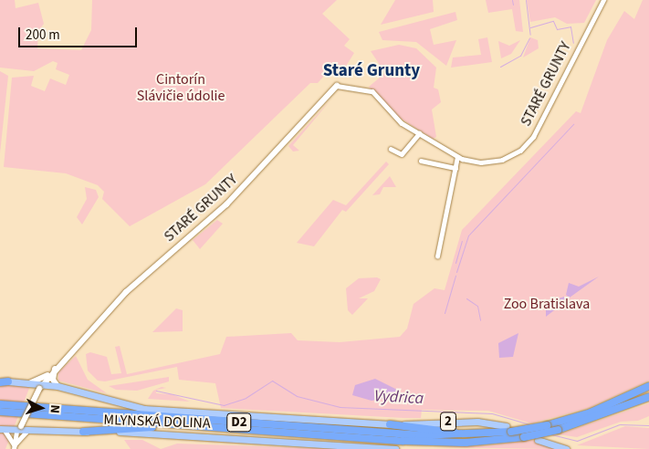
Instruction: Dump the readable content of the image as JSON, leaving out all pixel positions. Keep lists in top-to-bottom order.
{
  "streets": {
    "highway": ["D2"],
    "main road": ["MLYNSKÁ DOLINA", "2"],
    "street": ["STARÉ GRUNTY"]
  },
  "crossings": [
    ["STARÉ GRUNTY", "MLYNSKÁ DOLINA"],
    ["MLYNSKÁ DOLINA", "D2"]
  ],
  "districts": ["Staré Grunty"],
  "water": ["Vydrica"],
  "parks": ["Cintorín Slávičie údolie", "Zoo Bratislava"],
  "scale_bar": "200 m",
  "north": "right"
}
